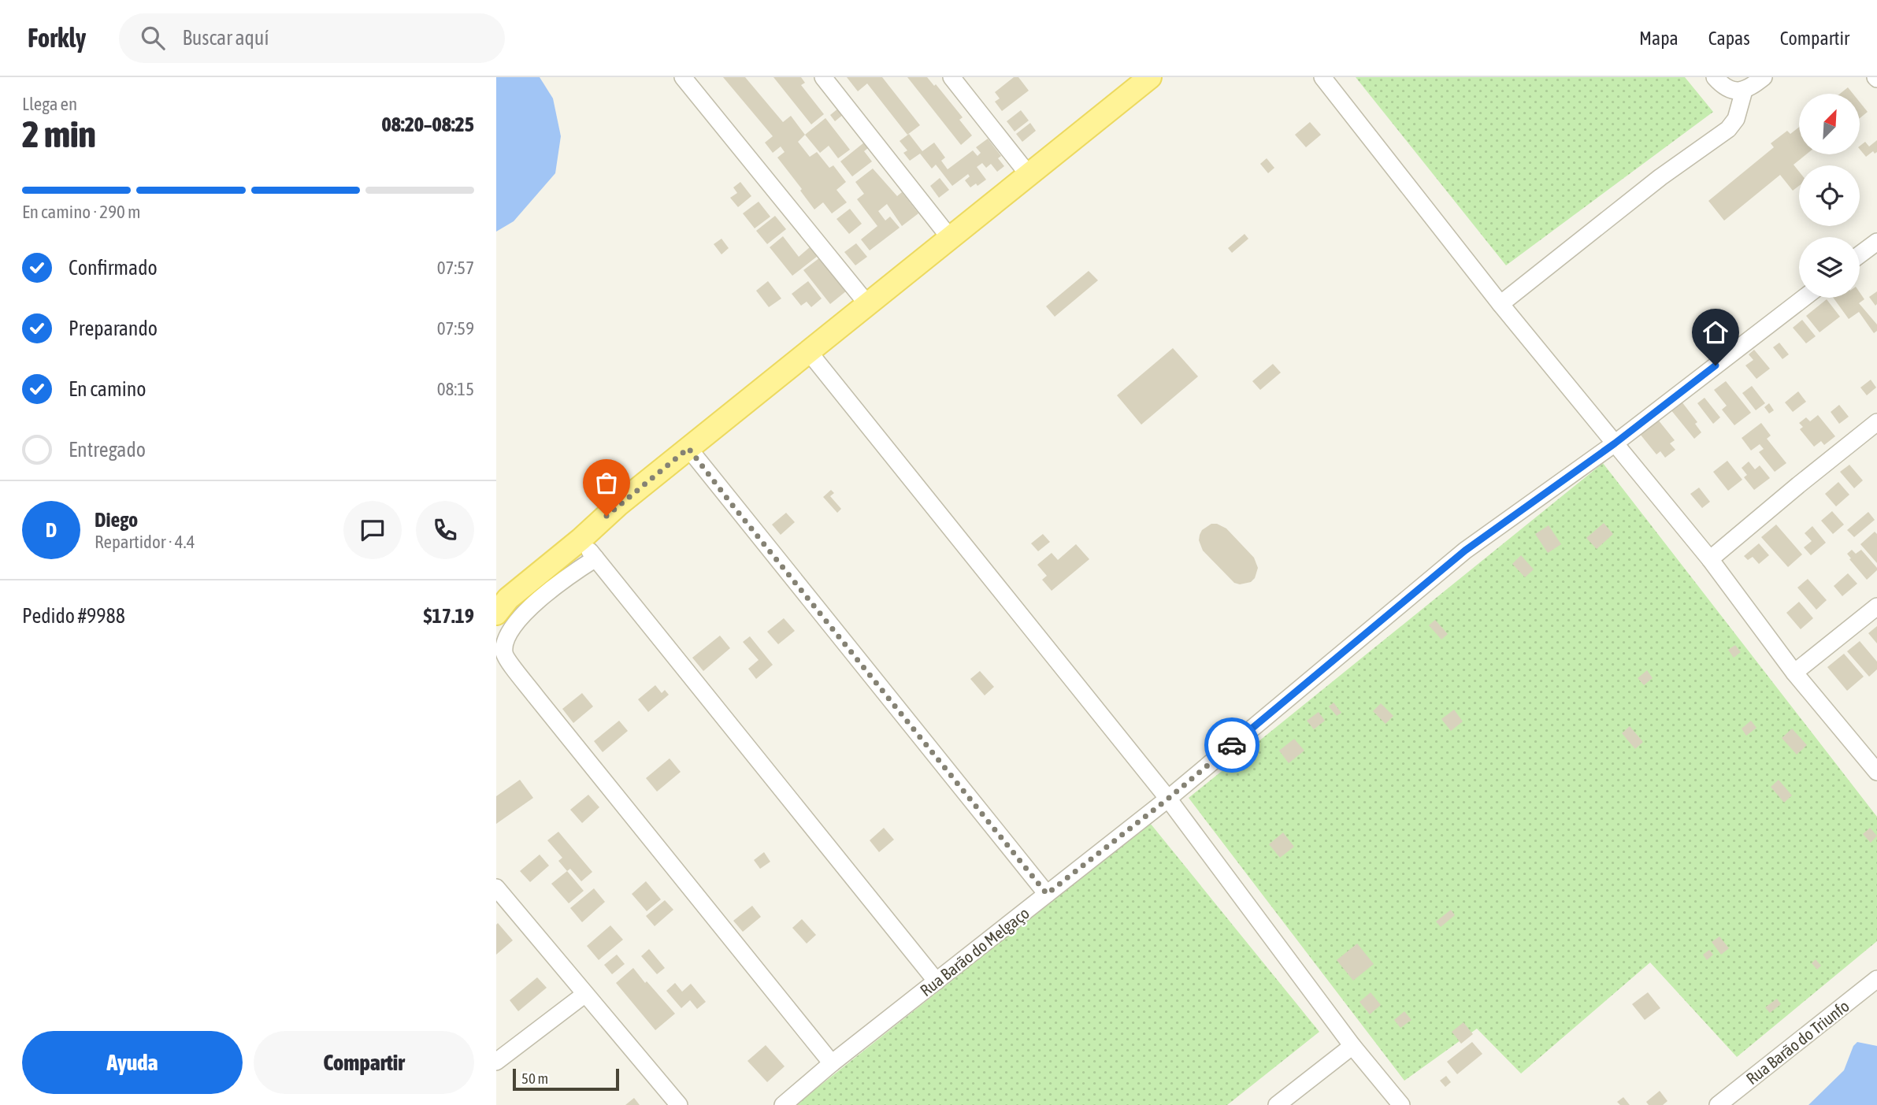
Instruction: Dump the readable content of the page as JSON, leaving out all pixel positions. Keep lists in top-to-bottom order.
{
  "streets": {
    "street": ["Rua Barão do Melgaço", "Rua Barão do Triunfo"]
  },
  "scale_bar": "50 m",
  "north": "top right",
  "page": {
    "header": "Forkly",
    "search": "Buscar aquí",
    "nav": ["Mapa", "Capas", "Compartir"],
    "heading": ["2 min", "Llega en", "08:20–08:25"],
    "panel": [
      "Diego",
      "Repartidor · 4.4",
      "Pedido #9988",
      "$17.19"
    ],
    "bar": "En camino · 290 m",
    "list": [
      ["Confirmado", "07:57"],
      ["Preparando", "07:59"],
      ["En camino", "08:15"],
      "Entregado"
    ],
    "round": "D",
    "buttons": ["Ayuda", "Compartir"],
    "scale": "50 m"
  }
}
